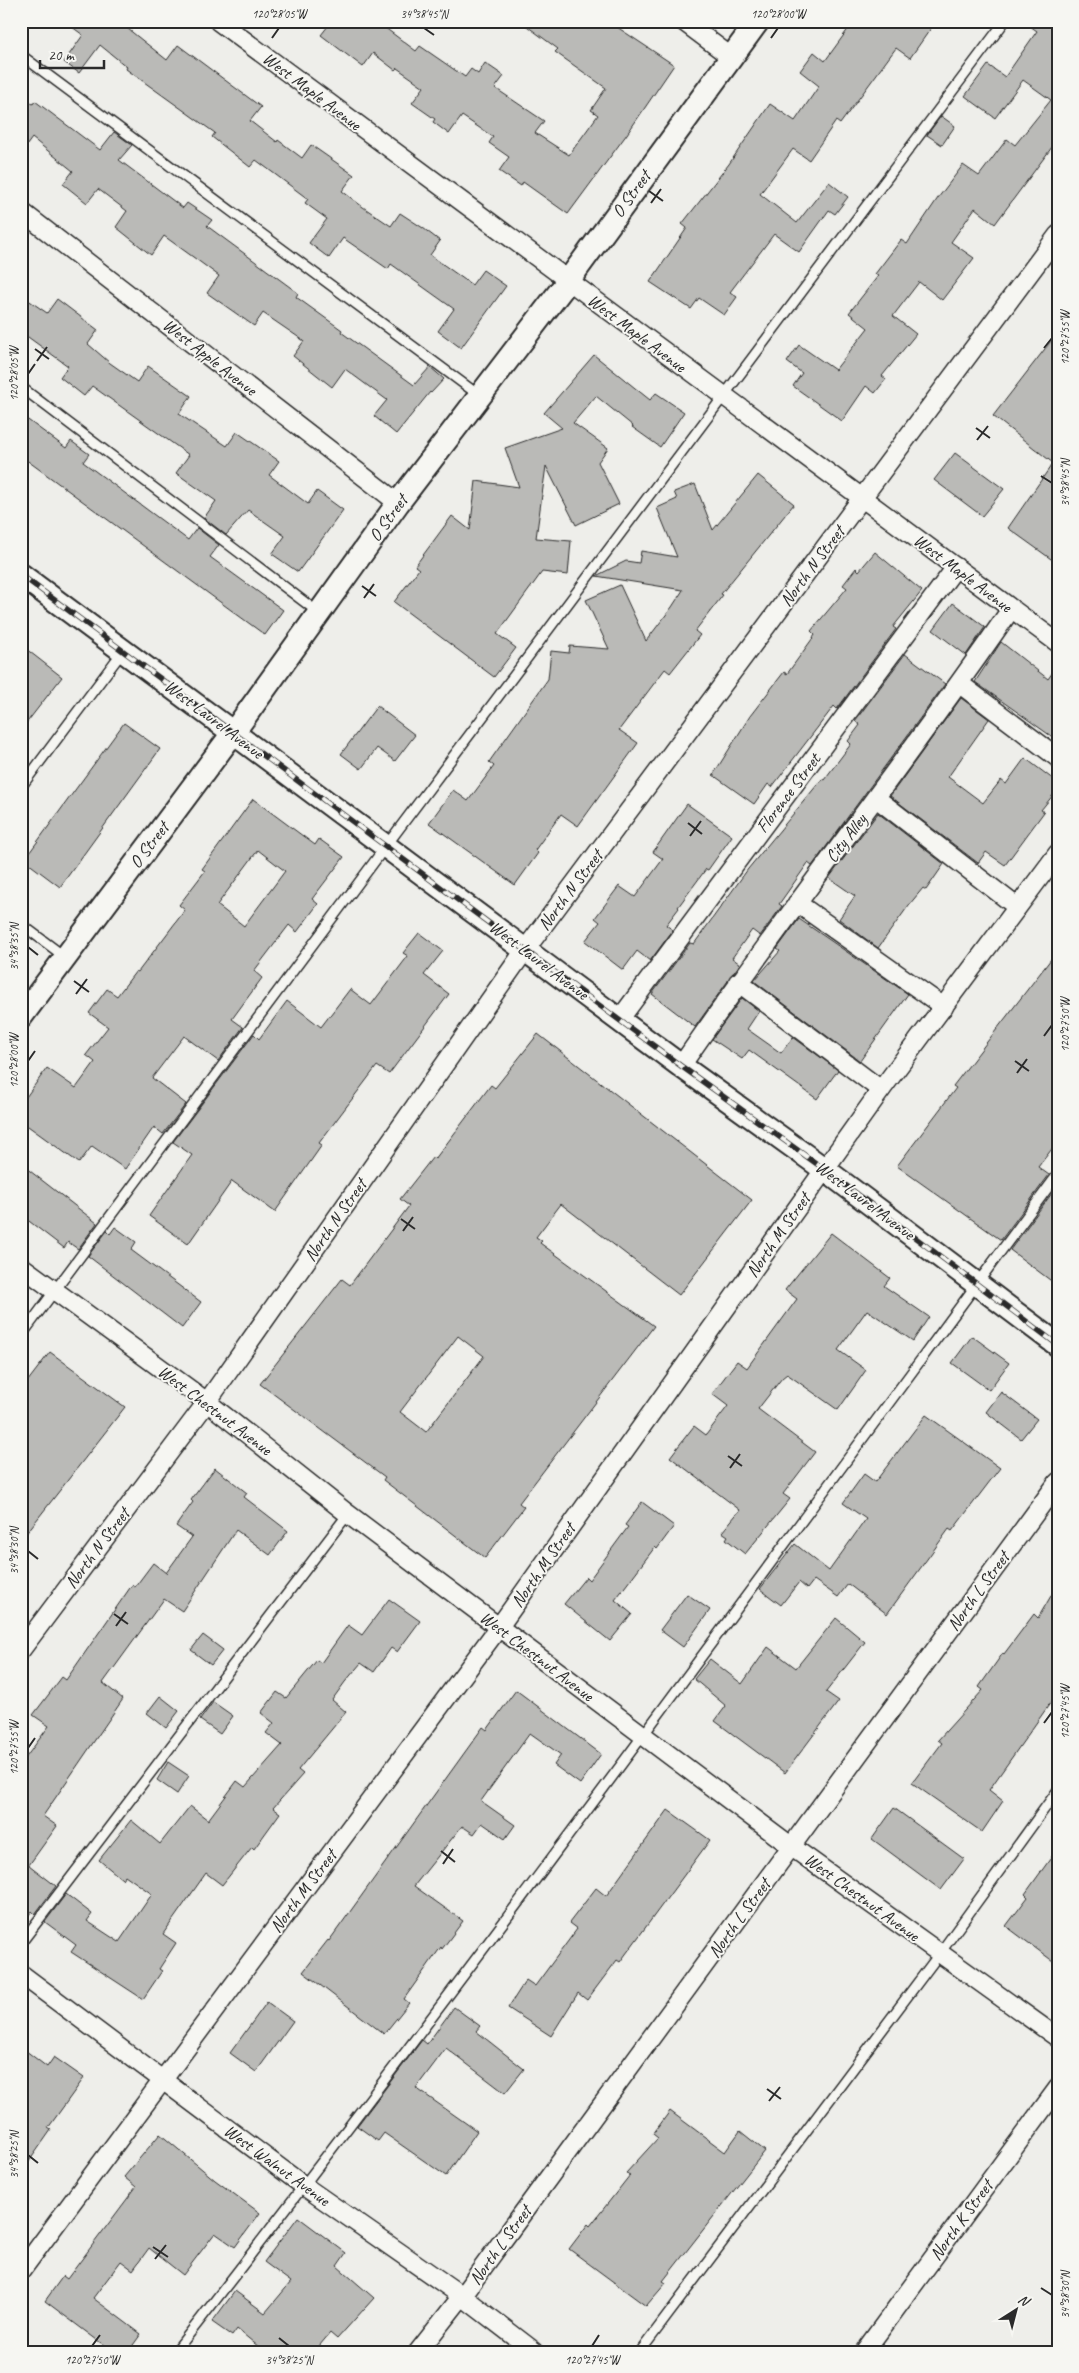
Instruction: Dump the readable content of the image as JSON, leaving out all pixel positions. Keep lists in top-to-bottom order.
{
  "streets": {
    "street": [
      "West Maple Avenue",
      "O Street",
      "West Apple Avenue",
      "North N Street",
      "West Laurel Avenue",
      "Florence Street",
      "City Alley",
      "North M Street",
      "West Chestnut Avenue",
      "North L Street",
      "West Walnut Avenue",
      "North K Street"
    ]
  },
  "crossings": [
    ["West Maple Avenue", "O Street"],
    ["West Maple Avenue", "North N Street"],
    ["West Maple Avenue", "Florence Street"],
    ["West Maple Avenue", "City Alley"],
    ["O Street", "West Apple Avenue"],
    ["O Street", "West Laurel Avenue"],
    ["North N Street", "West Laurel Avenue"],
    ["North N Street", "West Chestnut Avenue"],
    ["West Laurel Avenue", "Florence Street"],
    ["West Laurel Avenue", "City Alley"],
    ["West Laurel Avenue", "North M Street"],
    ["North M Street", "West Chestnut Avenue"],
    ["North M Street", "West Walnut Avenue"],
    ["West Chestnut Avenue", "North L Street"],
    ["North L Street", "West Walnut Avenue"]
  ],
  "scale_bar": "20 m",
  "north": "top right",
  "coordinates": [
    "120°28'05\"W",
    "34°38'45\"N",
    "120°28'00\"W",
    "120°27'55\"W",
    "34°38'35\"N",
    "120°27'50\"W",
    "34°38'30\"N",
    "120°27'45\"W",
    "34°38'25\"N"
  ]
}
